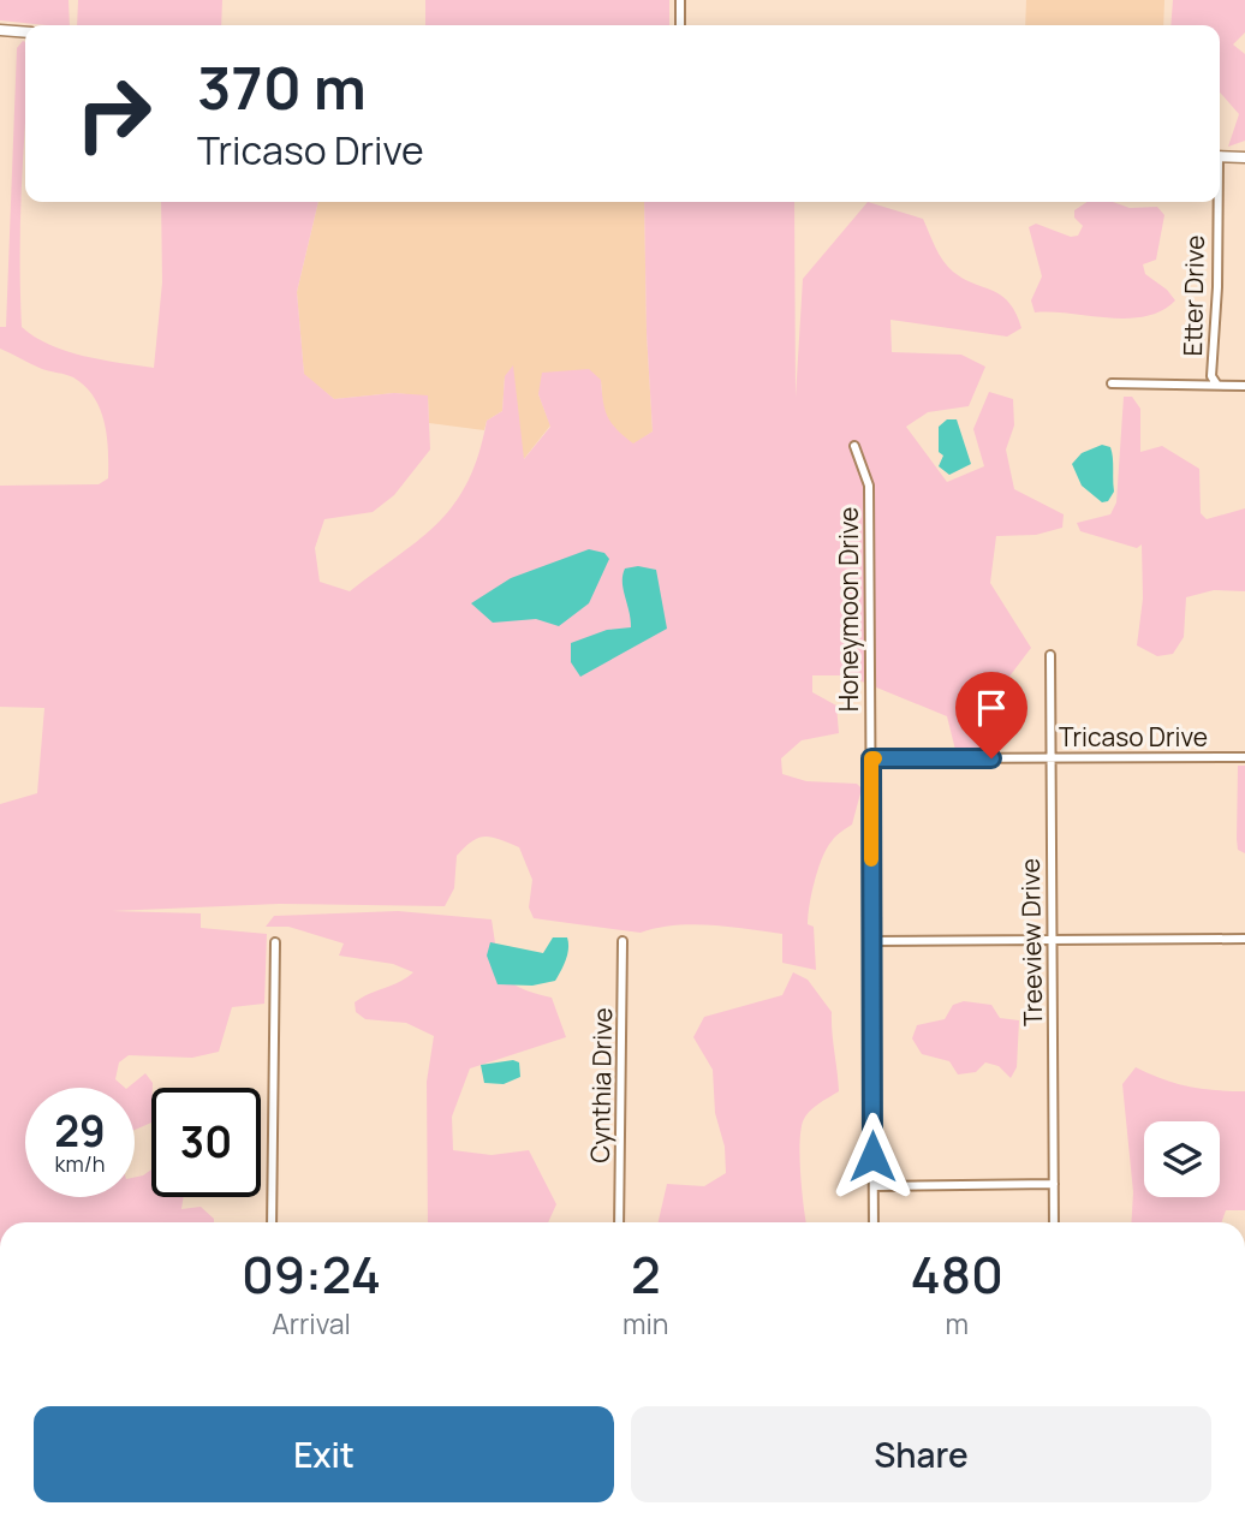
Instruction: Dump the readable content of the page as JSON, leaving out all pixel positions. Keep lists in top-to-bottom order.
{
  "streets": {
    "street": [
      "Etter Drive",
      "Honeymoon Drive",
      "Tricaso Drive",
      "Treeview Drive",
      "Cynthia Drive"
    ]
  },
  "crossings": [
    ["Honeymoon Drive", "Tricaso Drive"],
    ["Tricaso Drive", "Treeview Drive"]
  ],
  "page": {
    "turn": ["370 m", "Tricaso Drive"],
    "speed": "29 km/h",
    "limit": "30",
    "eta": [
      "09:24",
      "Arrival",
      "2",
      "min",
      "480",
      "m"
    ],
    "buttons": ["Exit", "Share"]
  }
}
